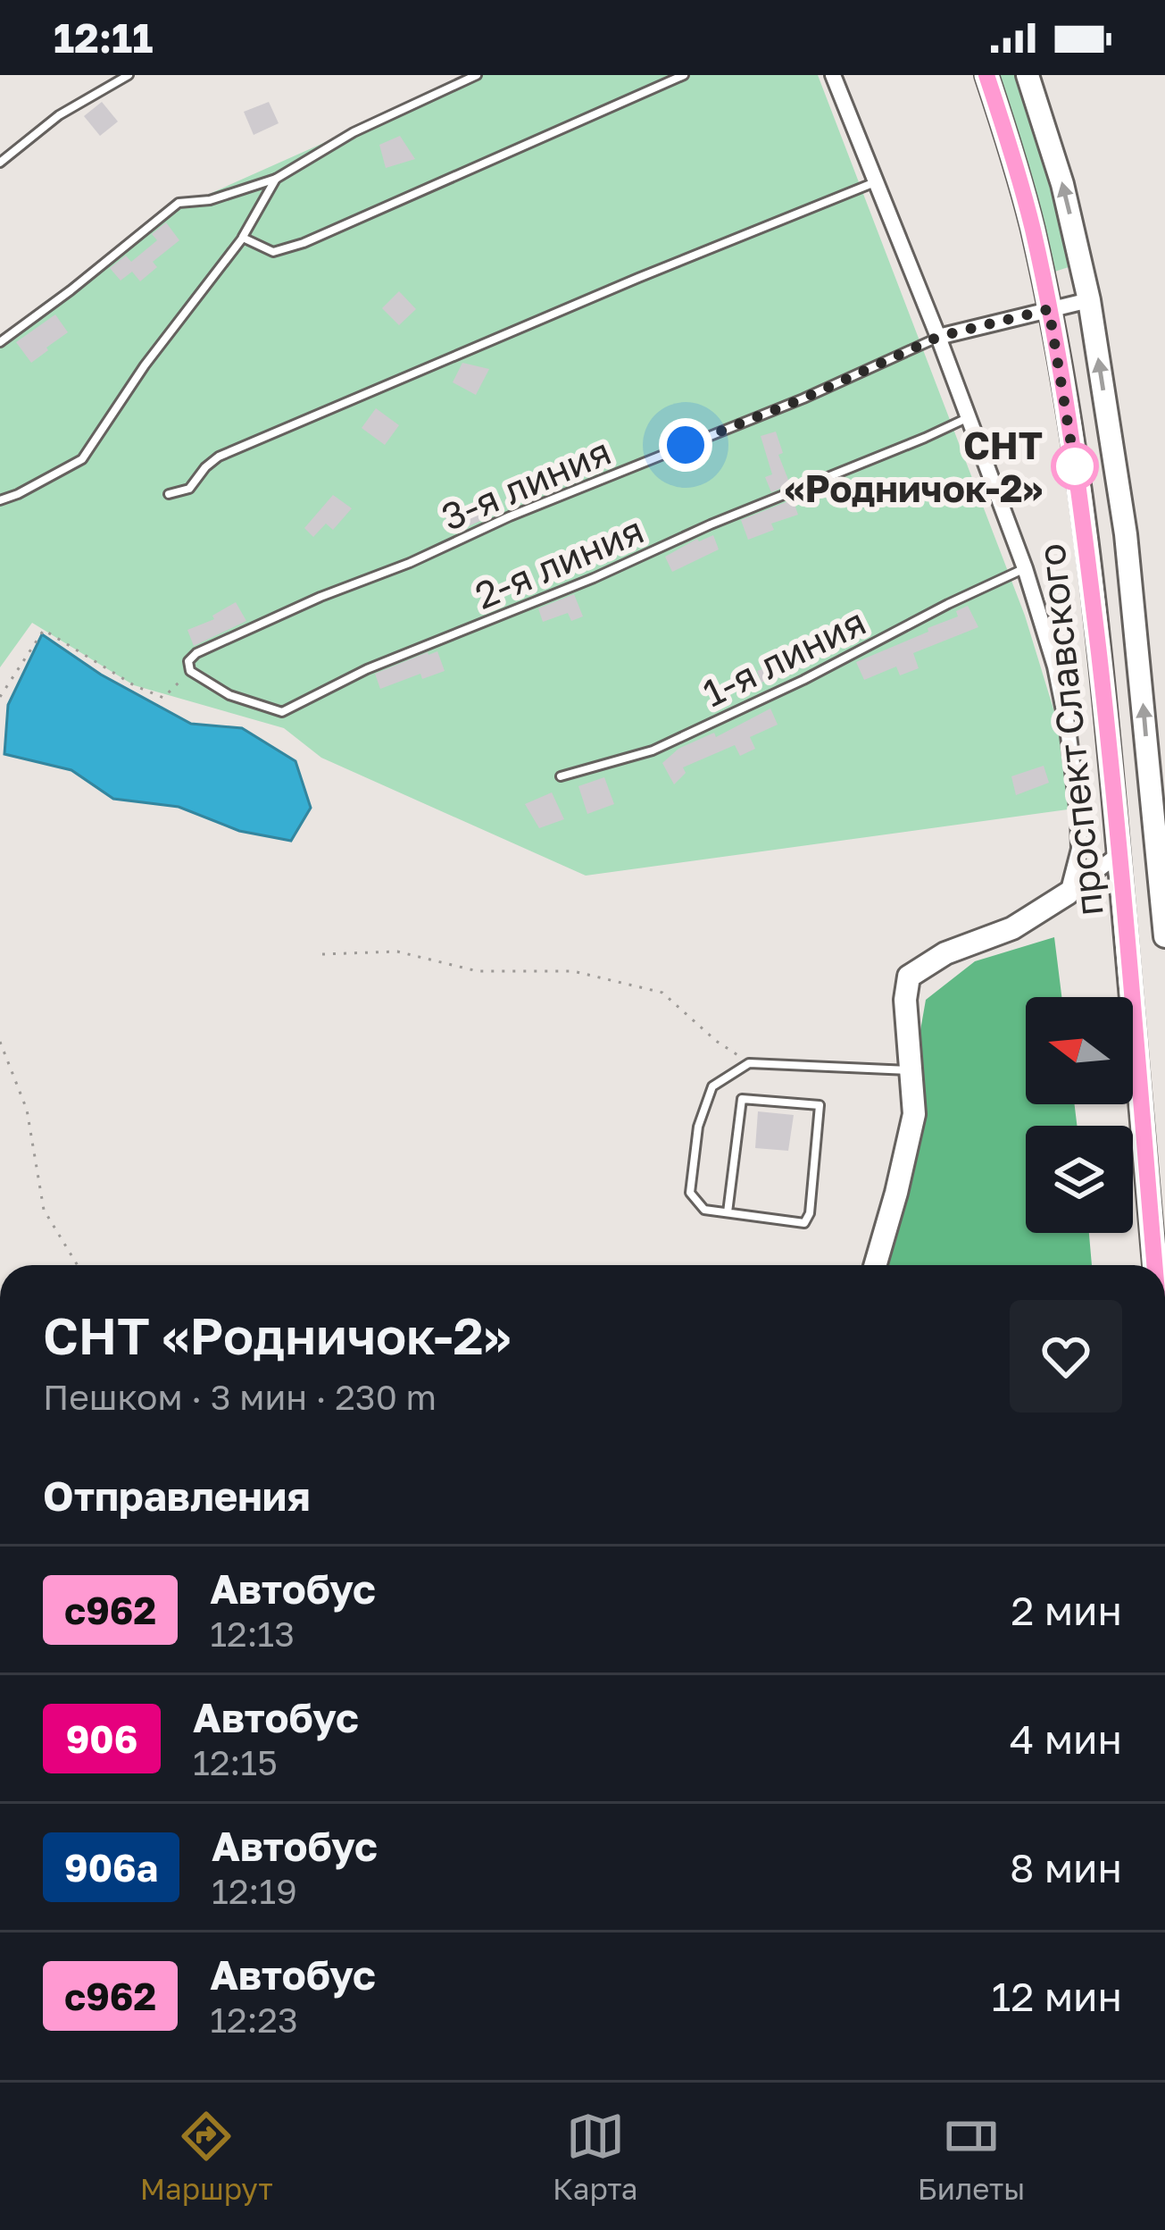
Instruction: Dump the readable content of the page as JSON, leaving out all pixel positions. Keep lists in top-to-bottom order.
{
  "streets": {
    "main road": ["проспект Славского"],
    "lane": ["3-я линия", "2-я линия", "1-я линия"]
  },
  "crossings": [
    ["3-я линия", "2-я линия"]
  ],
  "places": ["СНТ «Родничок-2»"],
  "lines": ["bus line с962"],
  "north": "left",
  "page": {
    "status": "12:11",
    "heading": [
      ["СНТ «Родничок-2»", "Пешком · 3 мин · 230 m"],
      "Отправления"
    ],
    "list": [
      {
        "mark": "с962",
        "name": "Автобус",
        "note": "12:13",
        "value": "2 мин"
      },
      {
        "mark": "906",
        "name": "Автобус",
        "note": "12:15",
        "value": "4 мин"
      },
      {
        "mark": "906а",
        "name": "Автобус",
        "note": "12:19",
        "value": "8 мин"
      },
      {
        "mark": "с962",
        "name": "Автобус",
        "note": "12:23",
        "value": "12 мин"
      }
    ],
    "tabs": ["Маршрут", "Карта", "Билеты"]
  }
}
